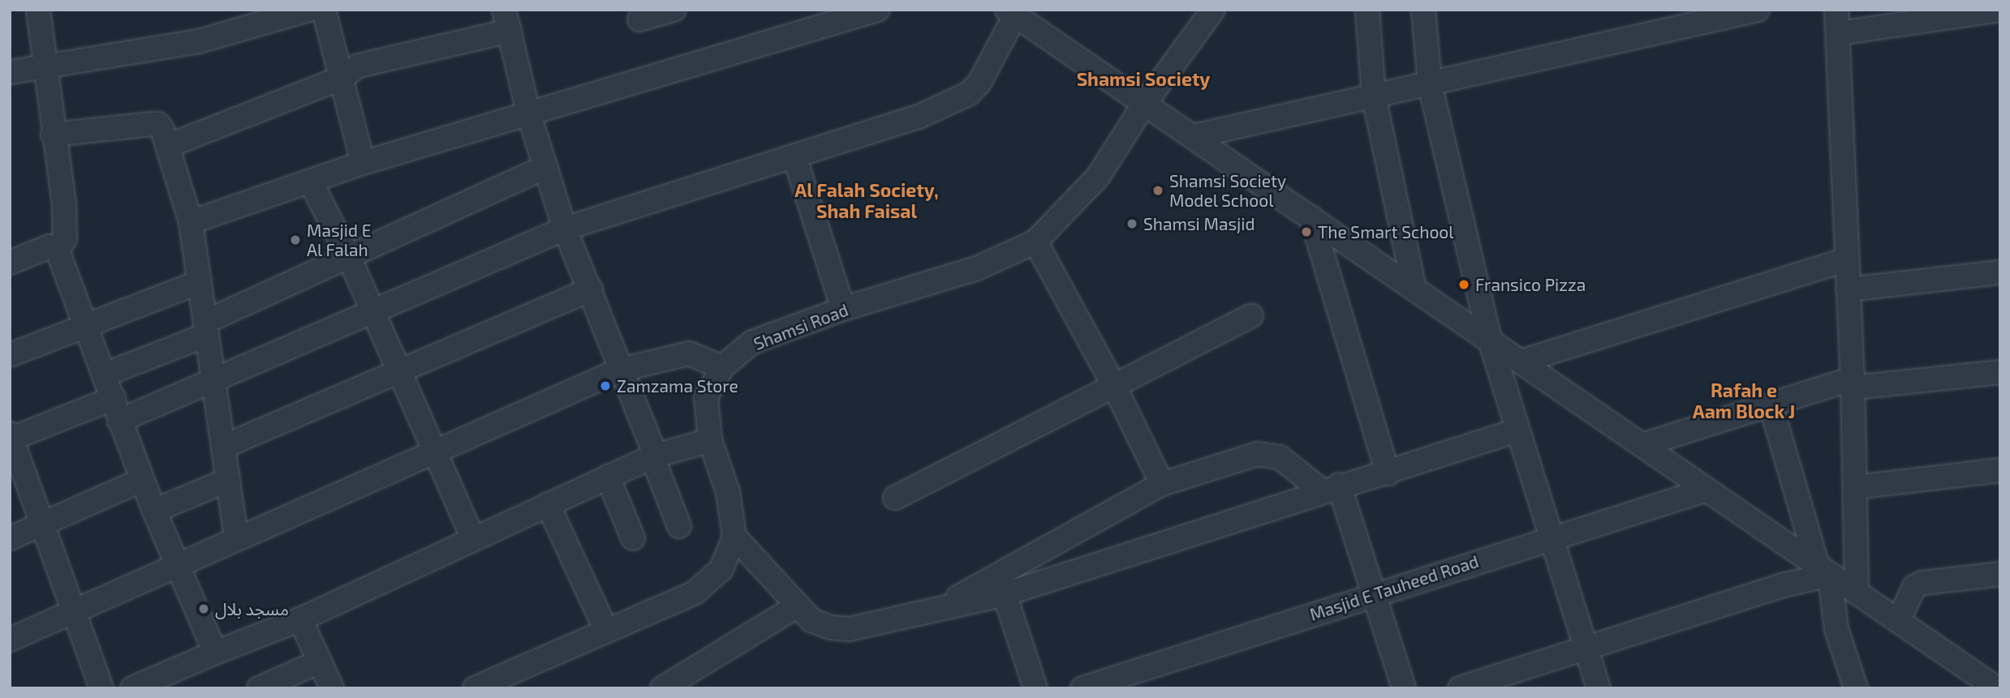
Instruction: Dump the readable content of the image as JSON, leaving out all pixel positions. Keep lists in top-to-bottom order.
{
  "streets": {
    "street": ["Shamsi Road", "Masjid E Tauheed Road"]
  },
  "districts": ["Shamsi Society", "Al Falah Society, Shah Faisal", "Rafah e Aam Block J"],
  "places": [
    "Shamsi Society Model School",
    "Shamsi Masjid",
    "The Smart School",
    "Masjid E Al Falah",
    "Fransico Pizza",
    "Zamzama Store",
    "مسجد بلال"
  ]
}
